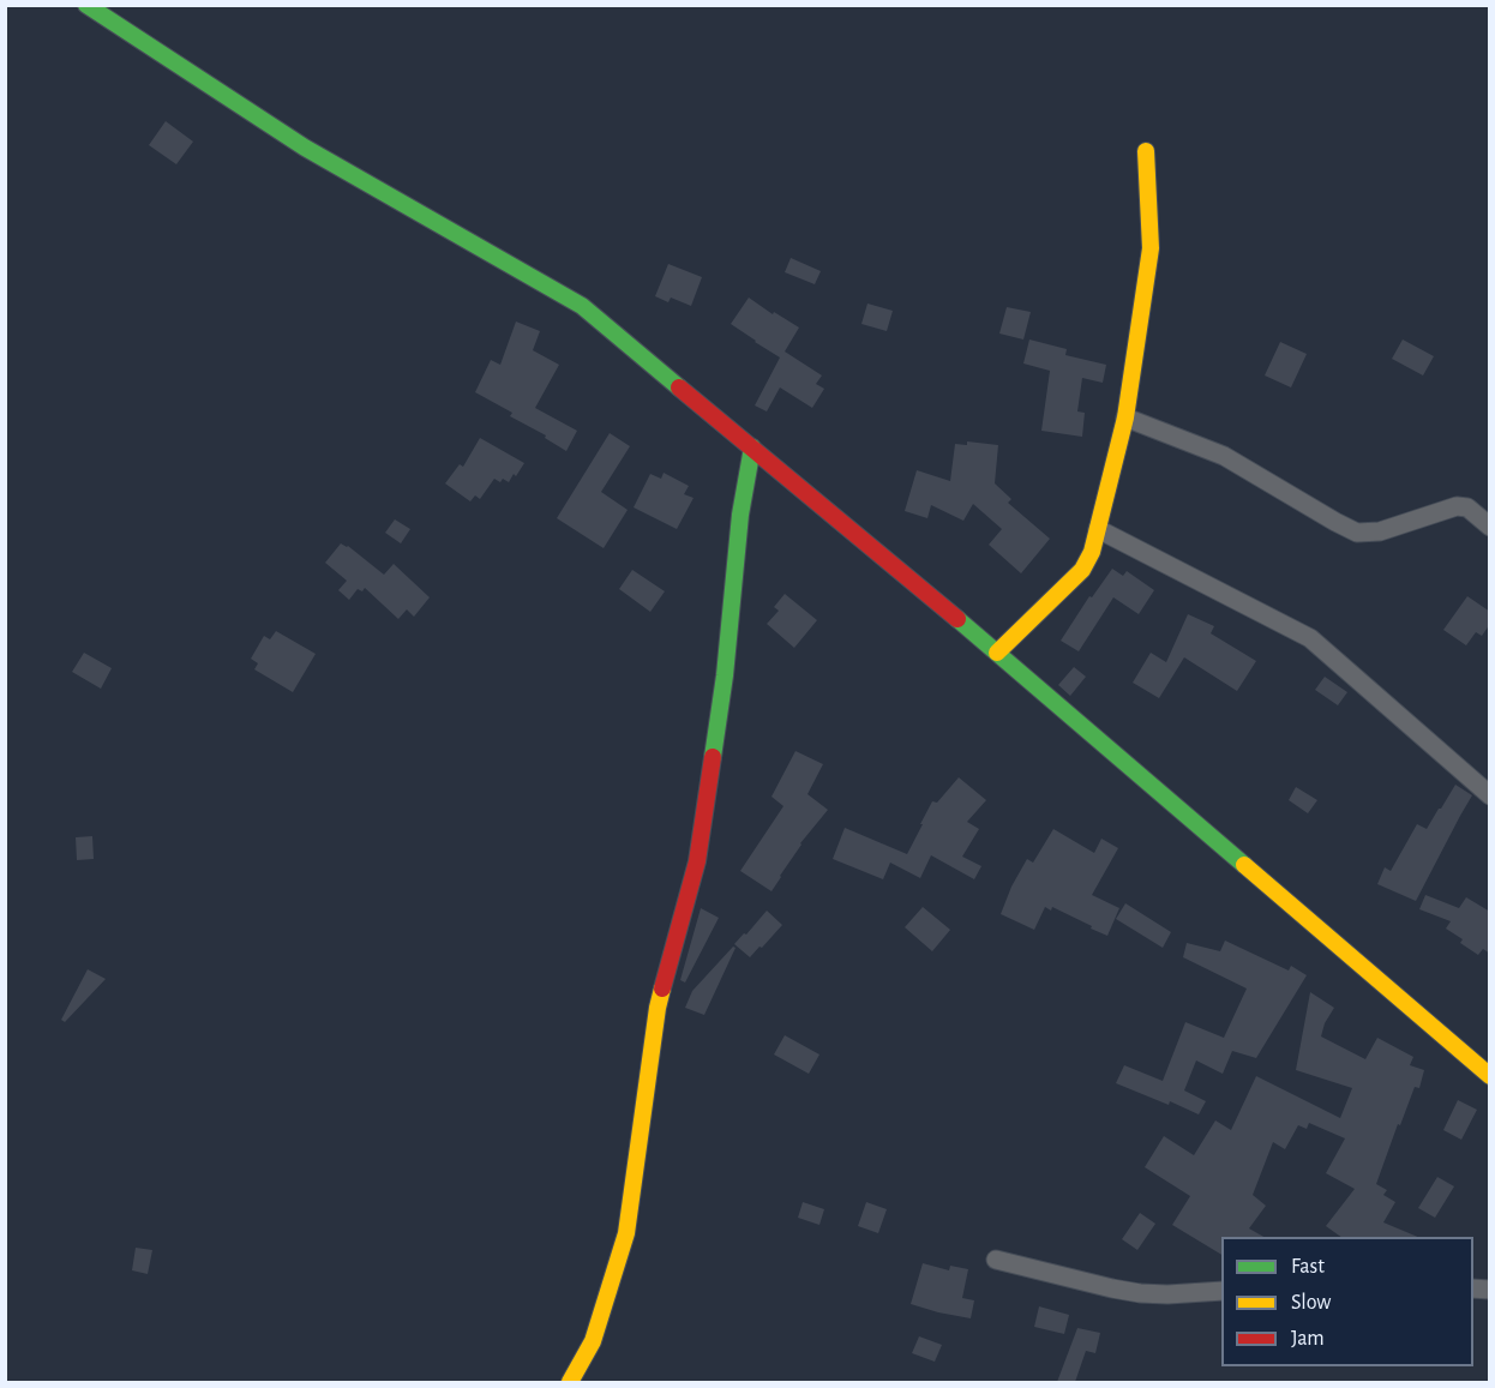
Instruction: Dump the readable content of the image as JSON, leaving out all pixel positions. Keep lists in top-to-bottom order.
{
  "legend": ["Fast", "Slow", "Jam"]
}
